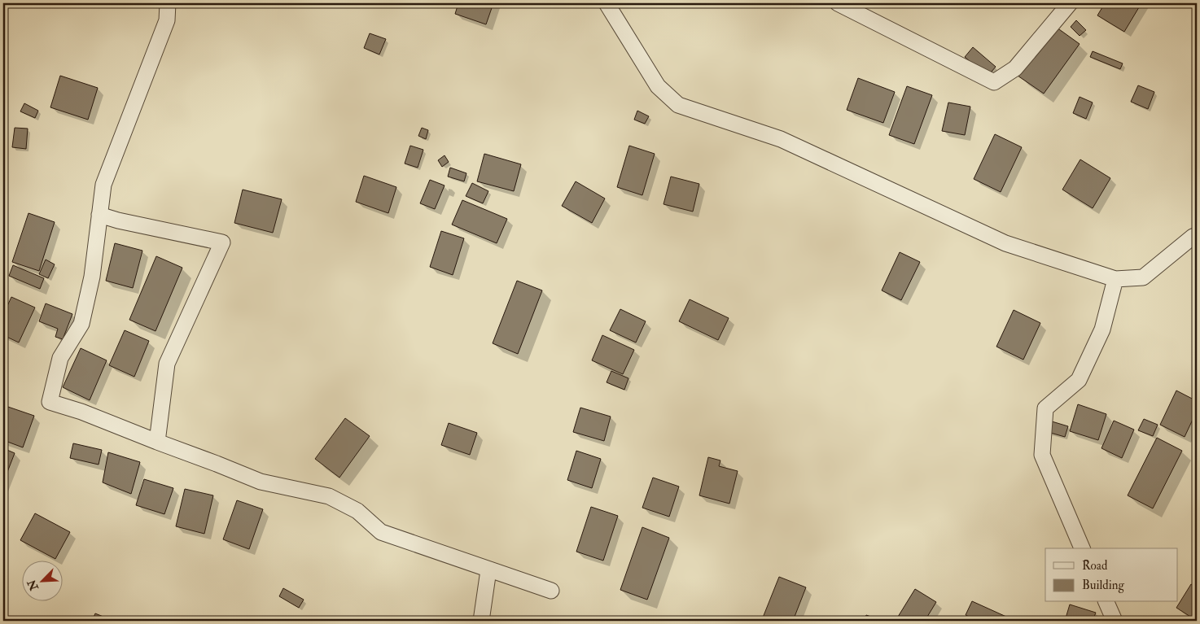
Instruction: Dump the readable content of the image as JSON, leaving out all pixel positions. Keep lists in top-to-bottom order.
{
  "legend": ["Road", "Building"],
  "north": "bottom left"
}
